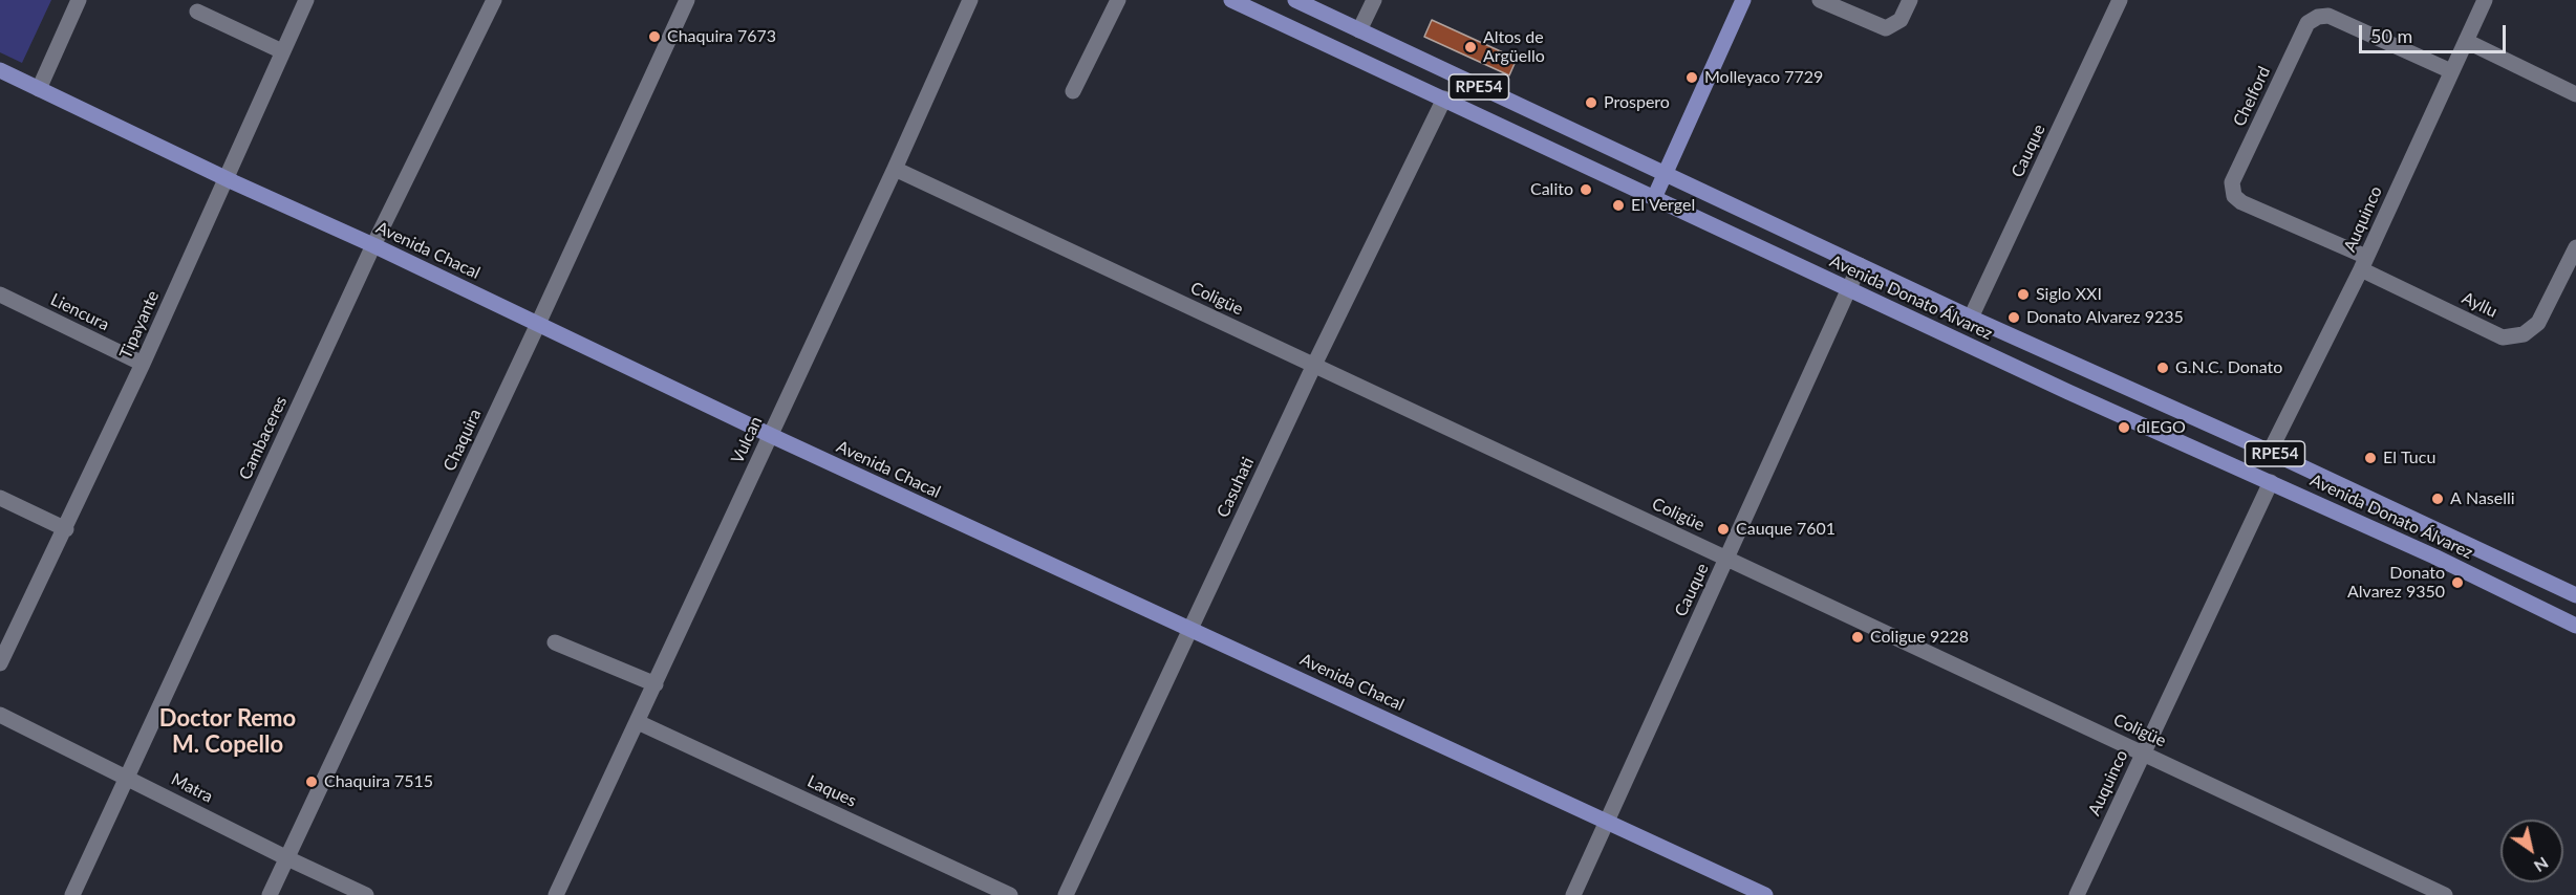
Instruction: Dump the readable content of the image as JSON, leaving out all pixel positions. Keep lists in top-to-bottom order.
{
  "streets": {
    "main road": ["RPE54", "Avenida Chacal", "Avenida Donato Álvarez"],
    "street": [
      "Chelford",
      "Cauque",
      "Auquinco",
      "Coligüe",
      "Ayllu",
      "Liencura",
      "Tipayante",
      "Cambaceres",
      "Chaquira",
      "Vulcan",
      "Casuhati",
      "Matra",
      "Laques"
    ]
  },
  "crossings": [
    ["Chelford", "Auquinco"],
    ["Chelford", "Ayllu"],
    ["Cauque", "Avenida Chacal"],
    ["Cauque", "Avenida Donato Álvarez"],
    ["Cauque", "Coligüe"],
    ["Auquinco", "Avenida Donato Álvarez"],
    ["Auquinco", "Coligüe"],
    ["Auquinco", "Ayllu"],
    ["Avenida Chacal", "Tipayante"],
    ["Avenida Chacal", "Cambaceres"],
    ["Avenida Chacal", "Chaquira"],
    ["Avenida Chacal", "Vulcan"],
    ["Avenida Chacal", "Casuhati"],
    ["Avenida Donato Álvarez", "Casuhati"],
    ["Coligüe", "Vulcan"],
    ["Coligüe", "Casuhati"],
    ["Liencura", "Tipayante"],
    ["Cambaceres", "Matra"],
    ["Chaquira", "Matra"],
    ["Vulcan", "Laques"]
  ],
  "districts": ["Doctor Remo M. Copello"],
  "places": [
    "Chaquira 7673",
    "Altos de Argüello",
    "Molleyaco 7729",
    "Prospero",
    "Calito",
    "El Vergel",
    "Siglo XXI",
    "Donato Alvarez 9235",
    "G.N.C. Donato",
    "dIEGO",
    "El Tucu",
    "A Naselli",
    "Cauque 7601",
    "Donato Alvarez 9350",
    "Coligue 9228",
    "Chaquira 7515"
  ],
  "scale_bar": "50 m",
  "north": "bottom right"
}
